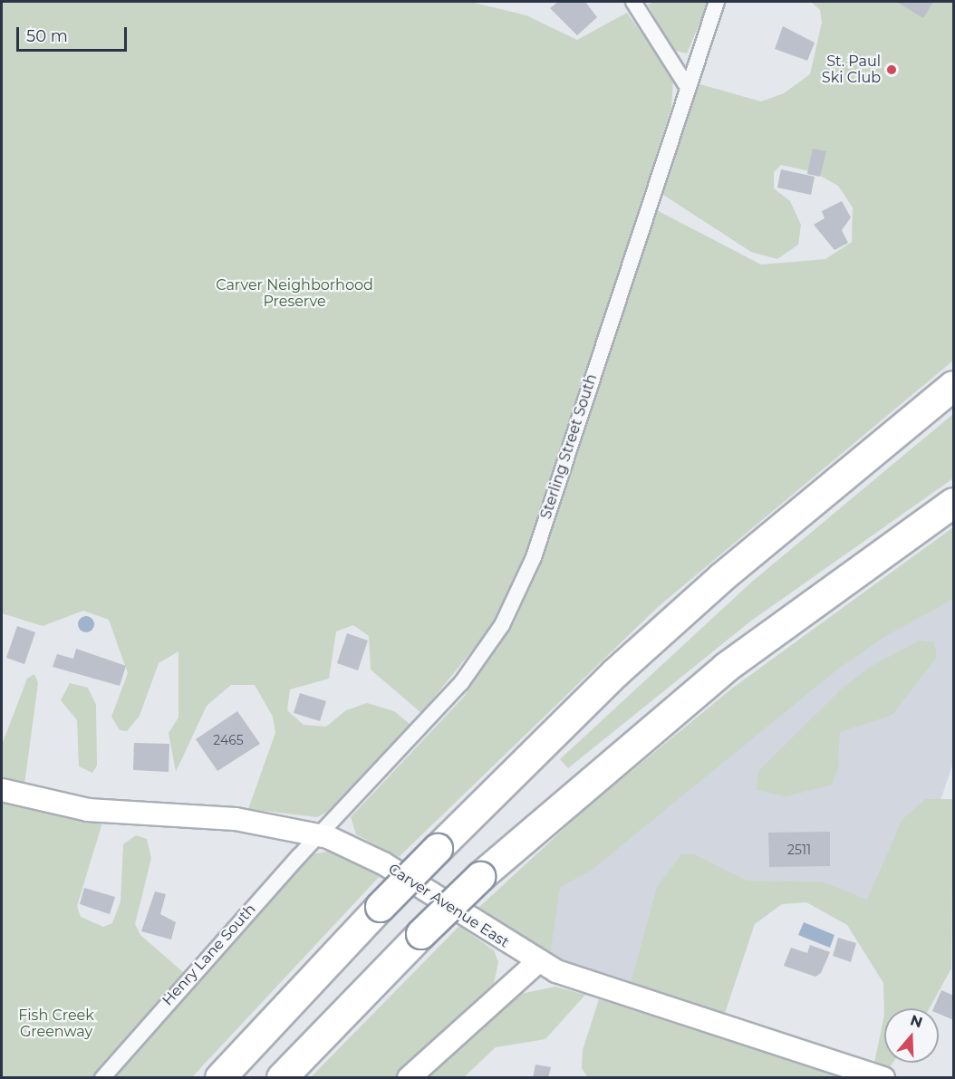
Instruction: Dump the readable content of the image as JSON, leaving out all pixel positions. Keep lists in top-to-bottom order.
{
  "streets": {
    "street": ["Sterling Street South", "Carver Avenue East", "Henry Lane South"]
  },
  "crossings": [
    ["Sterling Street South", "Carver Avenue East"],
    ["Sterling Street South", "Henry Lane South"],
    ["Carver Avenue East", "Henry Lane South"]
  ],
  "parks": ["Carver Neighborhood Preserve", "Fish Creek Greenway"],
  "places": ["St. Paul Ski Club"],
  "house_numbers": ["2465", "2511"],
  "scale_bar": "50 m",
  "north": "top"
}
